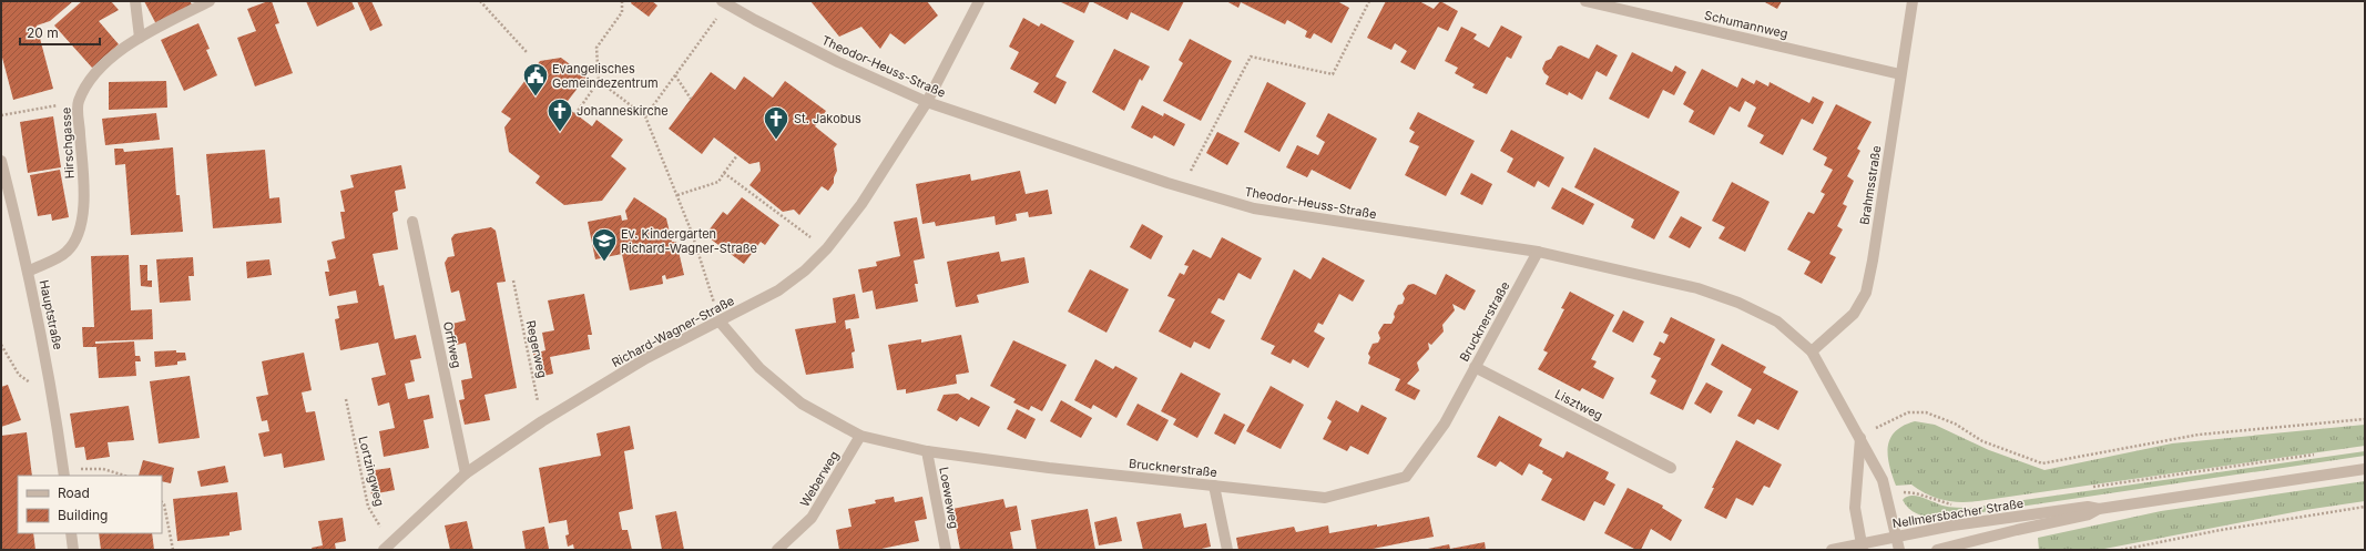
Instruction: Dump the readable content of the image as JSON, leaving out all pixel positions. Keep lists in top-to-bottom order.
{
  "streets": {
    "street": [
      "Schumannweg",
      "Theodor-Heuss-Straße",
      "Hirschgasse",
      "Brahmsstraße",
      "Hauptstraße",
      "Brucknerstraße",
      "Richard-Wagner-Straße",
      "Orffweg",
      "Lisztweg",
      "Weberweg",
      "Loeweweg",
      "Nellmersbacher Straße"
    ],
    "path": ["Regerweg", "Lortzingweg"]
  },
  "crossings": [
    ["Schumannweg", "Brahmsstraße"],
    ["Theodor-Heuss-Straße", "Brahmsstraße"],
    ["Theodor-Heuss-Straße", "Brucknerstraße"],
    ["Theodor-Heuss-Straße", "Richard-Wagner-Straße"],
    ["Theodor-Heuss-Straße", "Nellmersbacher Straße"],
    ["Hirschgasse", "Hauptstraße"],
    ["Brucknerstraße", "Richard-Wagner-Straße"],
    ["Brucknerstraße", "Lisztweg"],
    ["Brucknerstraße", "Weberweg"],
    ["Brucknerstraße", "Loeweweg"],
    ["Richard-Wagner-Straße", "Orffweg"],
    ["Richard-Wagner-Straße", "Regerweg"],
    ["Richard-Wagner-Straße", "Lortzingweg"]
  ],
  "places": {
    "public building": ["Evangelisches Gemeindezentrum"],
    "church": ["Johanneskirche", "St. Jakobus"],
    "school or university": ["Ev. Kindergarten Richard-Wagner-Straße"]
  },
  "legend": ["Road", "Building"],
  "scale_bar": "20 m"
}
